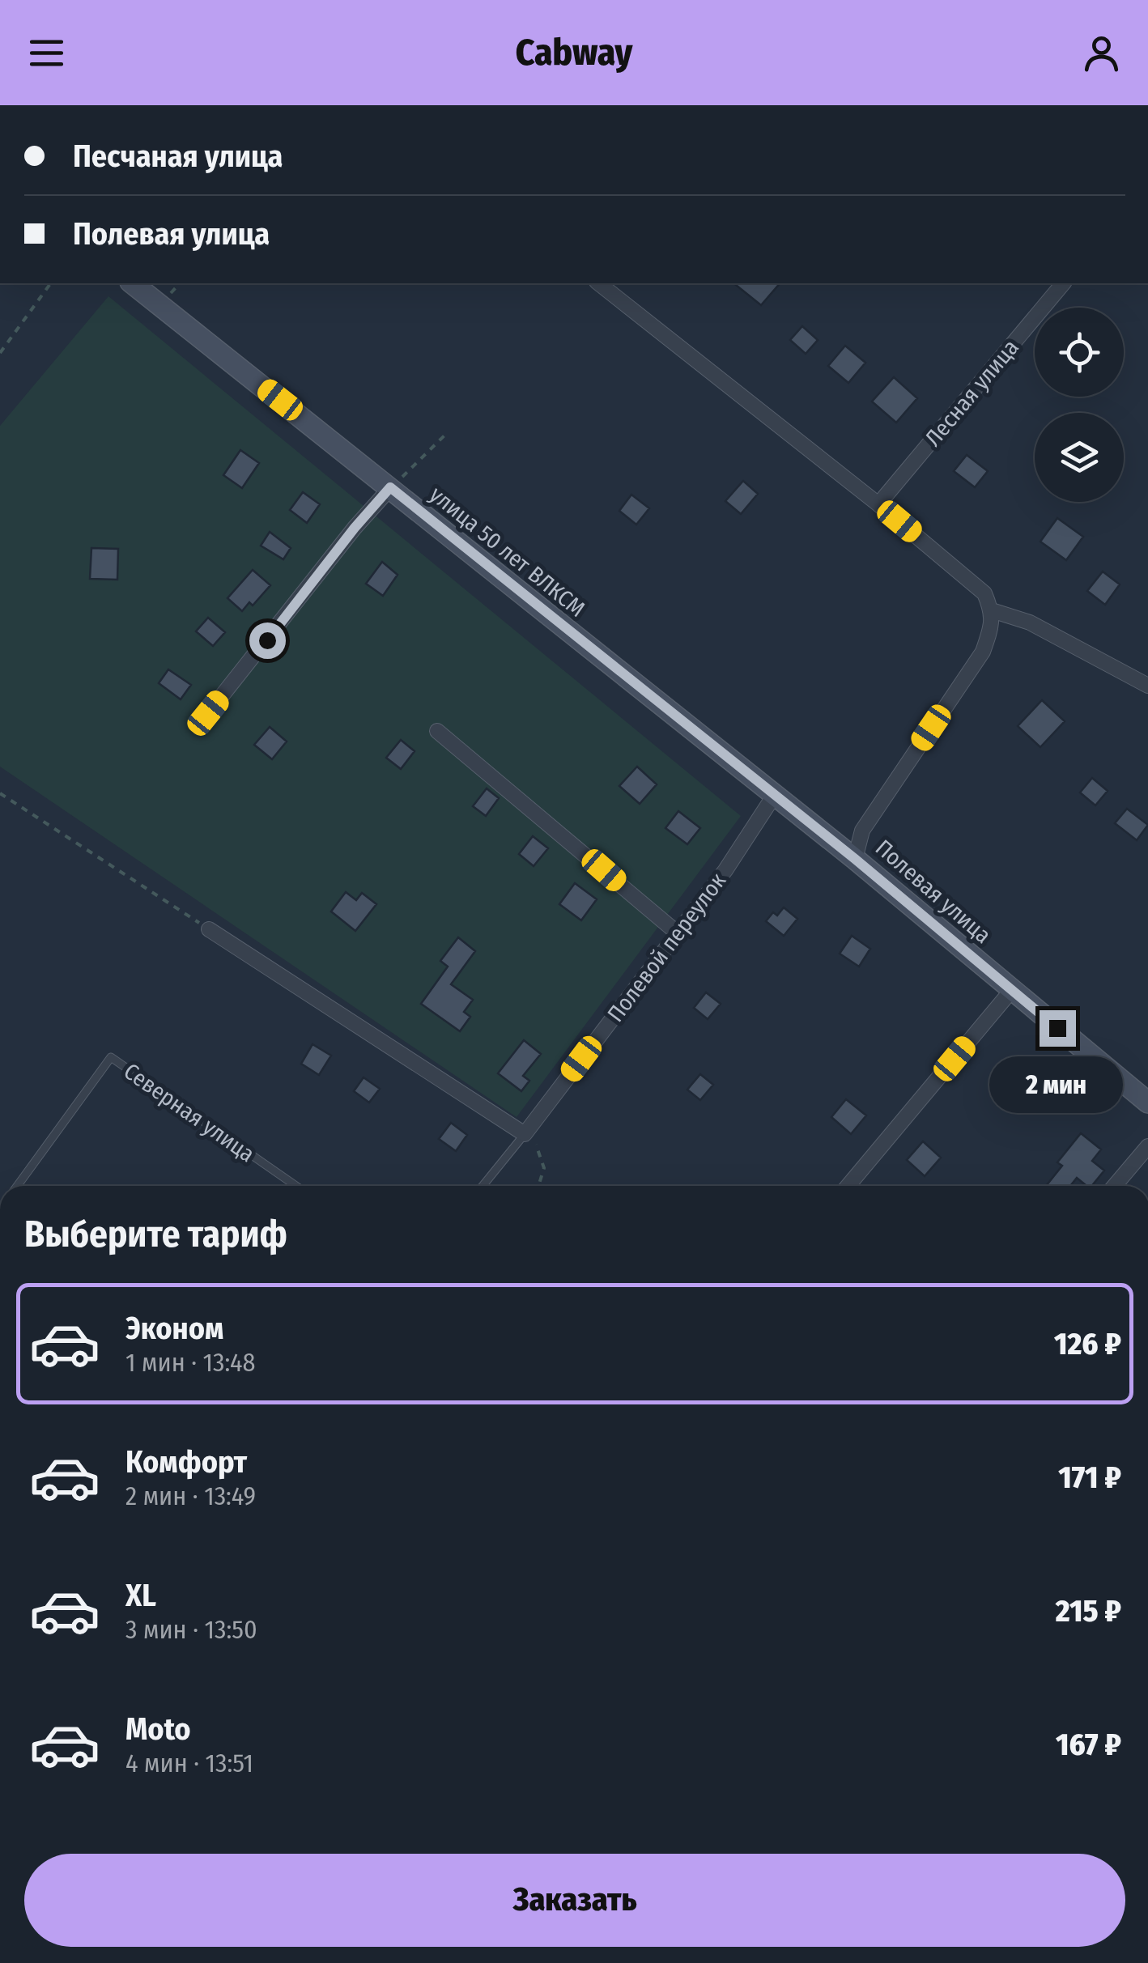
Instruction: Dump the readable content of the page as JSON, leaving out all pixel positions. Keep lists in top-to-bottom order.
{
  "streets": {
    "street": [
      "Лесная улица",
      "улица 50 лет ВЛКСМ",
      "Полевая улица",
      "Полевой переулок"
    ],
    "lane": ["Северная улица"]
  },
  "crossings": [
    ["улица 50 лет ВЛКСМ", "Полевая улица"],
    ["улица 50 лет ВЛКСМ", "Полевой переулок"]
  ],
  "page": {
    "header": "Cabway",
    "banner": ["Песчаная улица", "Полевая улица"],
    "bubble": "2 мин",
    "heading": "Выберите тариф",
    "list": [
      {
        "name": "Эконом",
        "note": "1 мин · 13:48",
        "value": "126 ₽"
      },
      {
        "name": "Комфорт",
        "note": "2 мин · 13:49",
        "value": "171 ₽"
      },
      {
        "name": "XL",
        "note": "3 мин · 13:50",
        "value": "215 ₽"
      },
      {
        "name": "Moto",
        "note": "4 мин · 13:51",
        "value": "167 ₽"
      }
    ],
    "buttons": "Заказать"
  }
}
